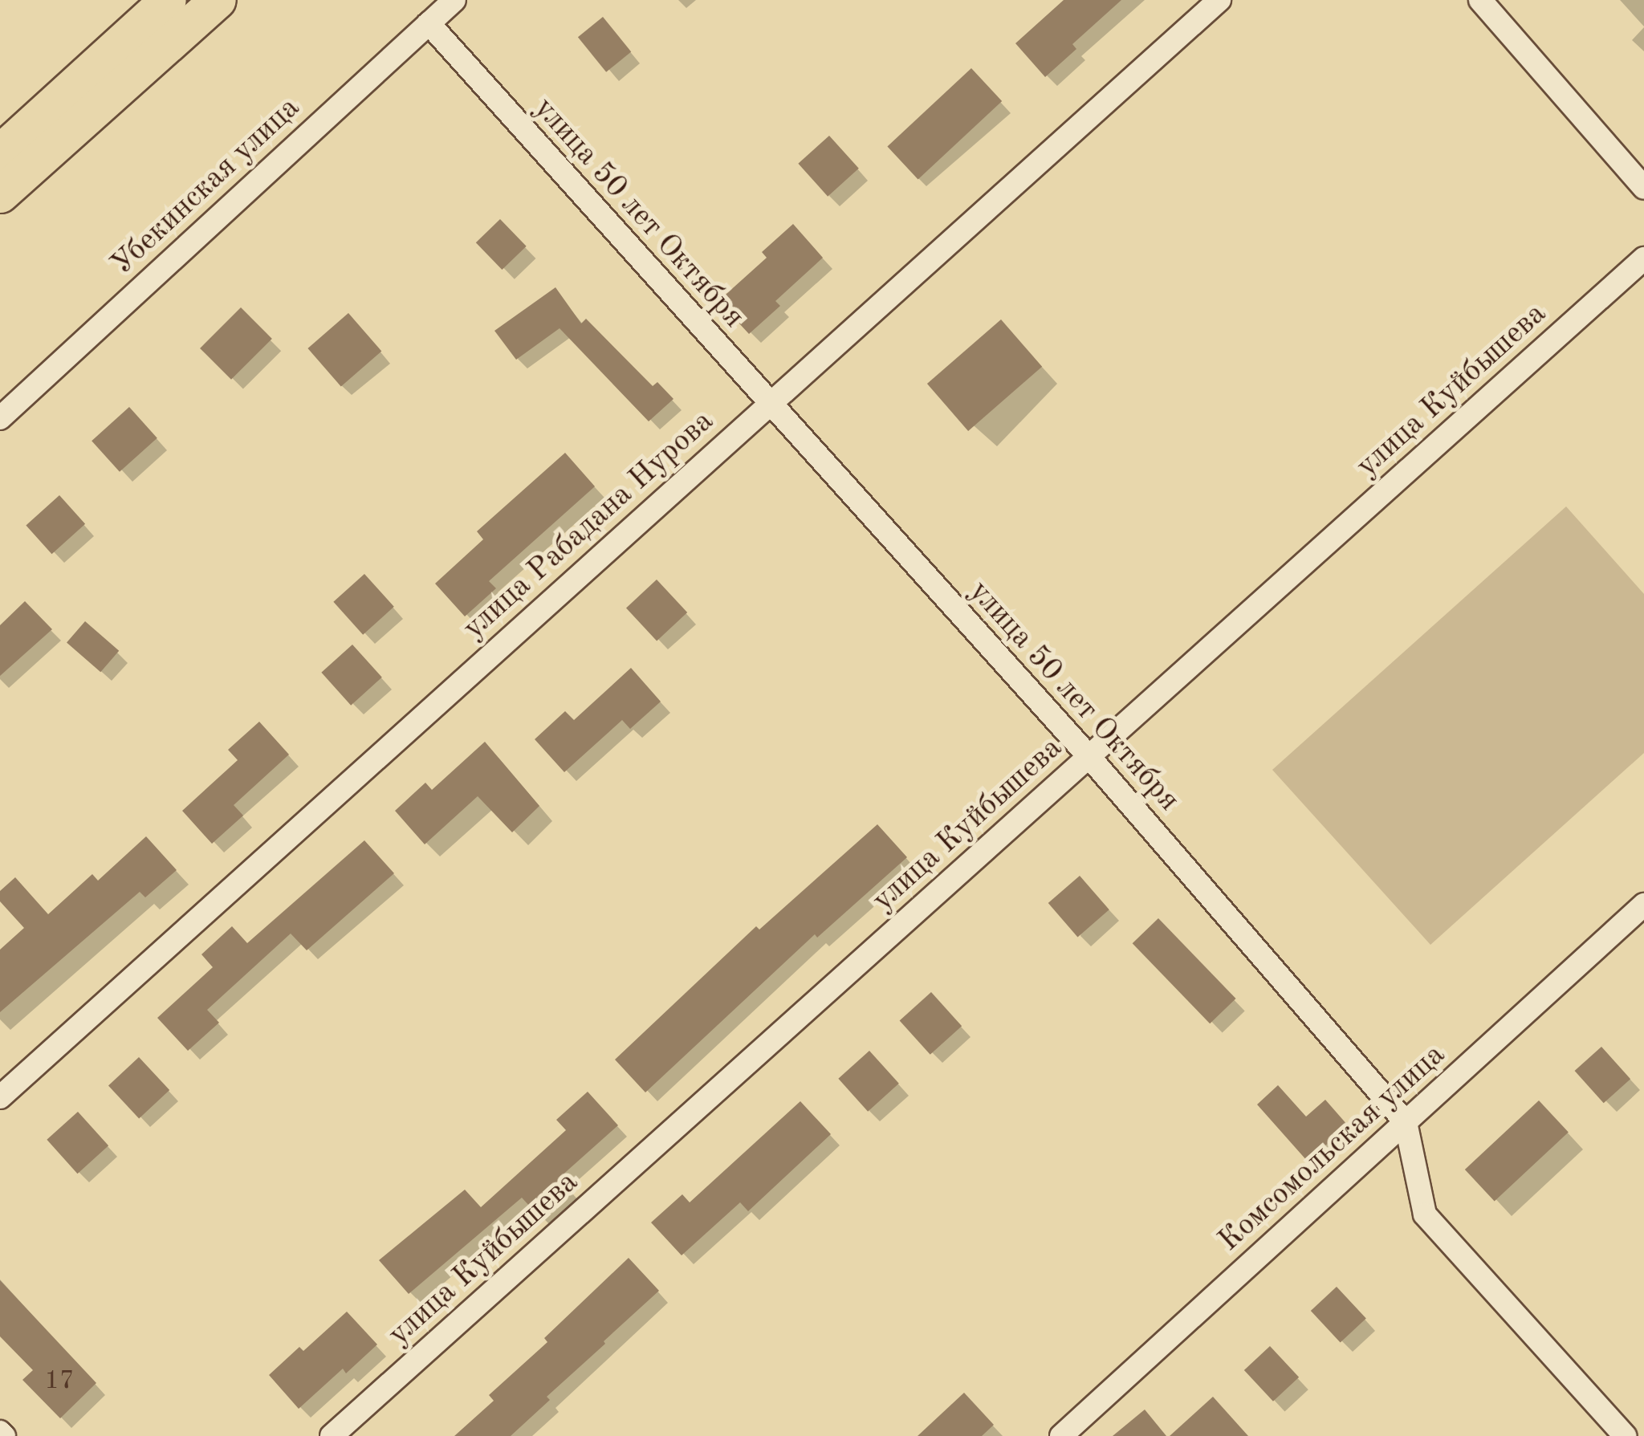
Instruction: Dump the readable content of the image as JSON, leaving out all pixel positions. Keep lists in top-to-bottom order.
{
  "streets": {
    "street": [
      "Убекинская улица",
      "улица 50 лет Октября",
      "улица Куйбышева",
      "улица Рабадана Нурова",
      "Комсомольская улица"
    ]
  },
  "crossings": [
    ["Убекинская улица", "улица 50 лет Октября"],
    ["улица 50 лет Октября", "улица Куйбышева"],
    ["улица 50 лет Октября", "улица Рабадана Нурова"],
    ["улица 50 лет Октября", "Комсомольская улица"]
  ],
  "house_numbers": ["17"]
}
